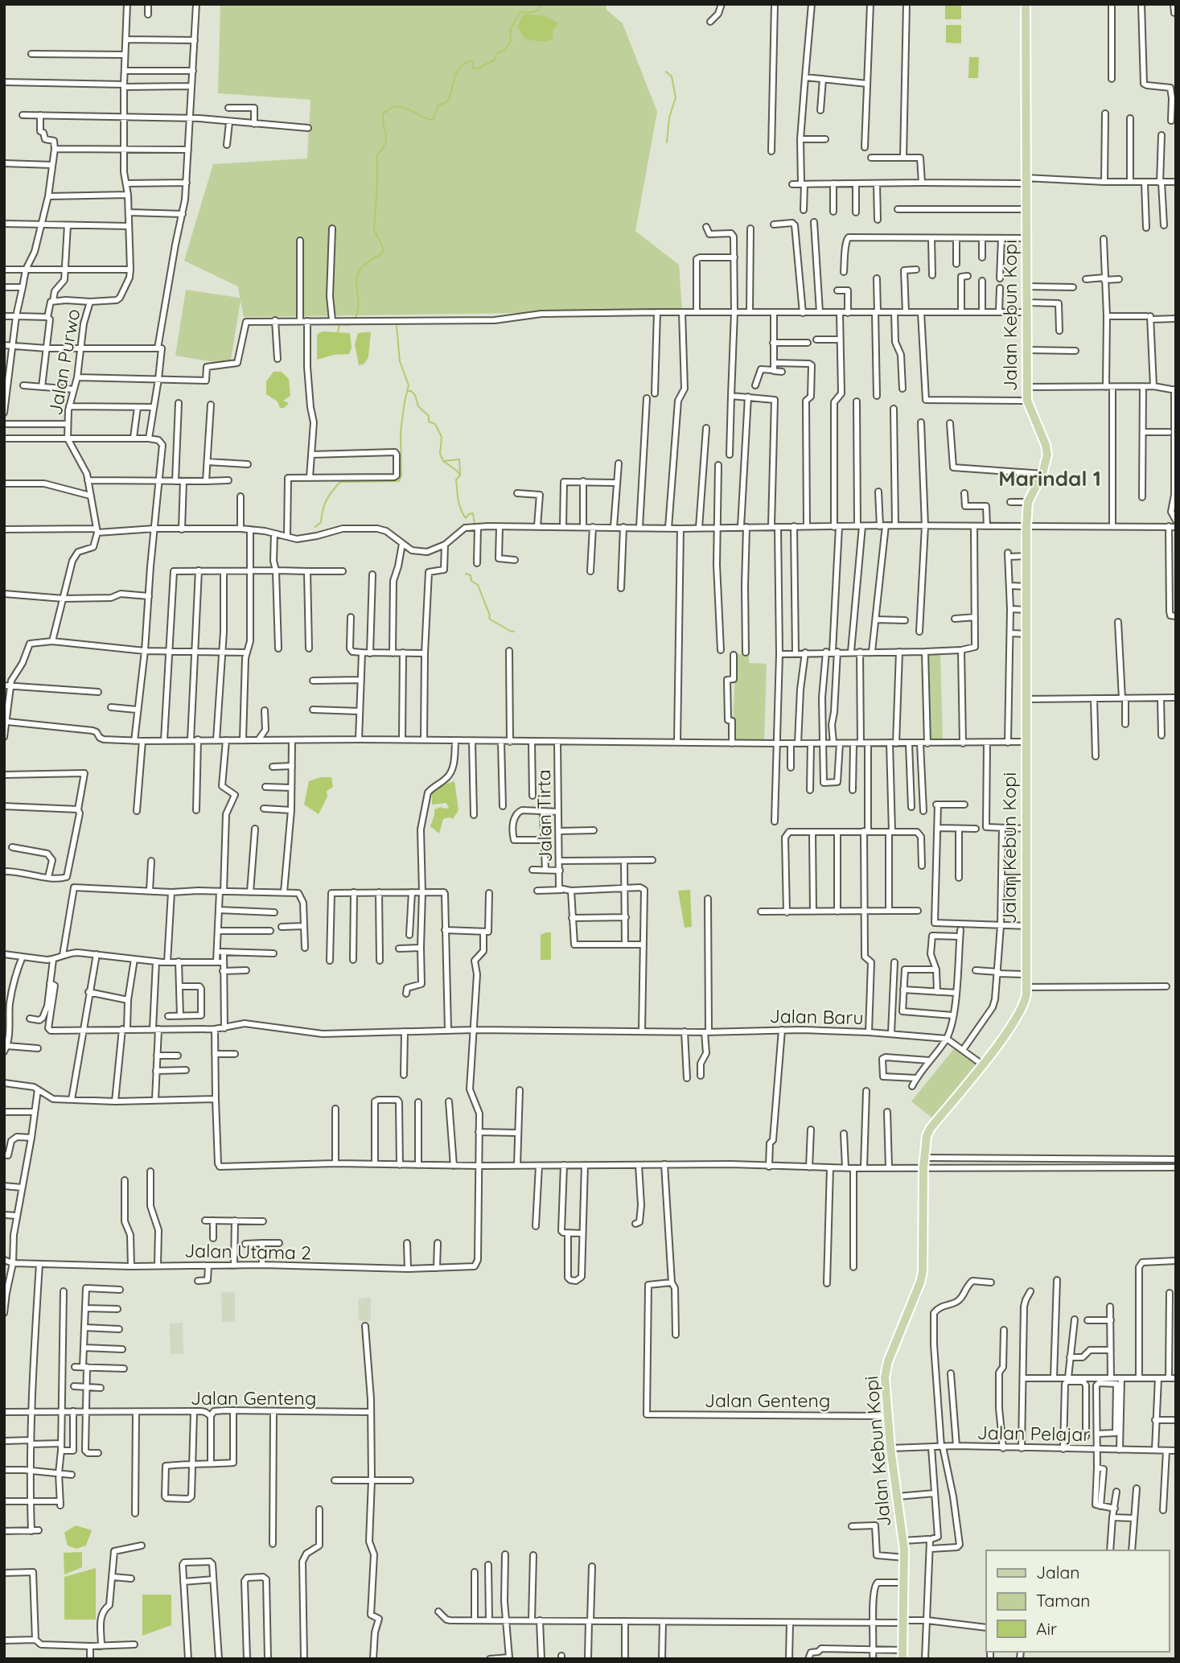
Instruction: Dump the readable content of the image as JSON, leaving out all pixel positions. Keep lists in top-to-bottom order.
{
  "streets": {
    "main road": ["Jalan Kebun Kopi"],
    "street": [
      "Jalan Purwo",
      "Jalan Tirta",
      "Jalan Baru",
      "Jalan Utama 2",
      "Jalan Genteng",
      "Jalan Pelajar"
    ]
  },
  "crossings": [
    ["Jalan Kebun Kopi", "Jalan Genteng"],
    ["Jalan Kebun Kopi", "Jalan Pelajar"]
  ],
  "districts": ["Marindal 1"],
  "legend": ["Jalan", "Taman", "Air"]
}
